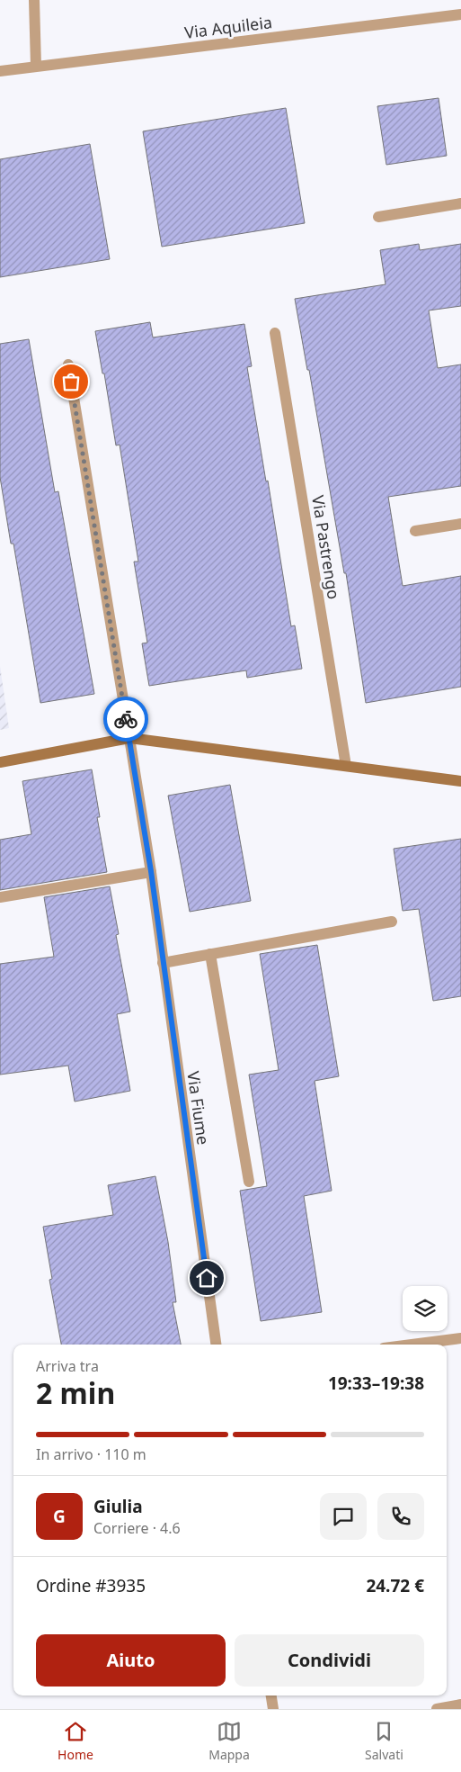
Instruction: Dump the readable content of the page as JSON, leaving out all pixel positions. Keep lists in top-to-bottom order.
{
  "streets": {
    "street": ["Via Aquileia", "Via Pastrengo", "Via Fiume"]
  },
  "page": {
    "heading": ["2 min", "Arriva tra", "19:33–19:38"],
    "panel": [
      "Giulia",
      "Corriere · 4.6",
      "Ordine #3935",
      "24.72 €"
    ],
    "bar": "In arrivo · 110 m",
    "round": "G",
    "buttons": ["Aiuto", "Condividi"],
    "tabs": ["Home", "Mappa", "Salvati"]
  }
}
